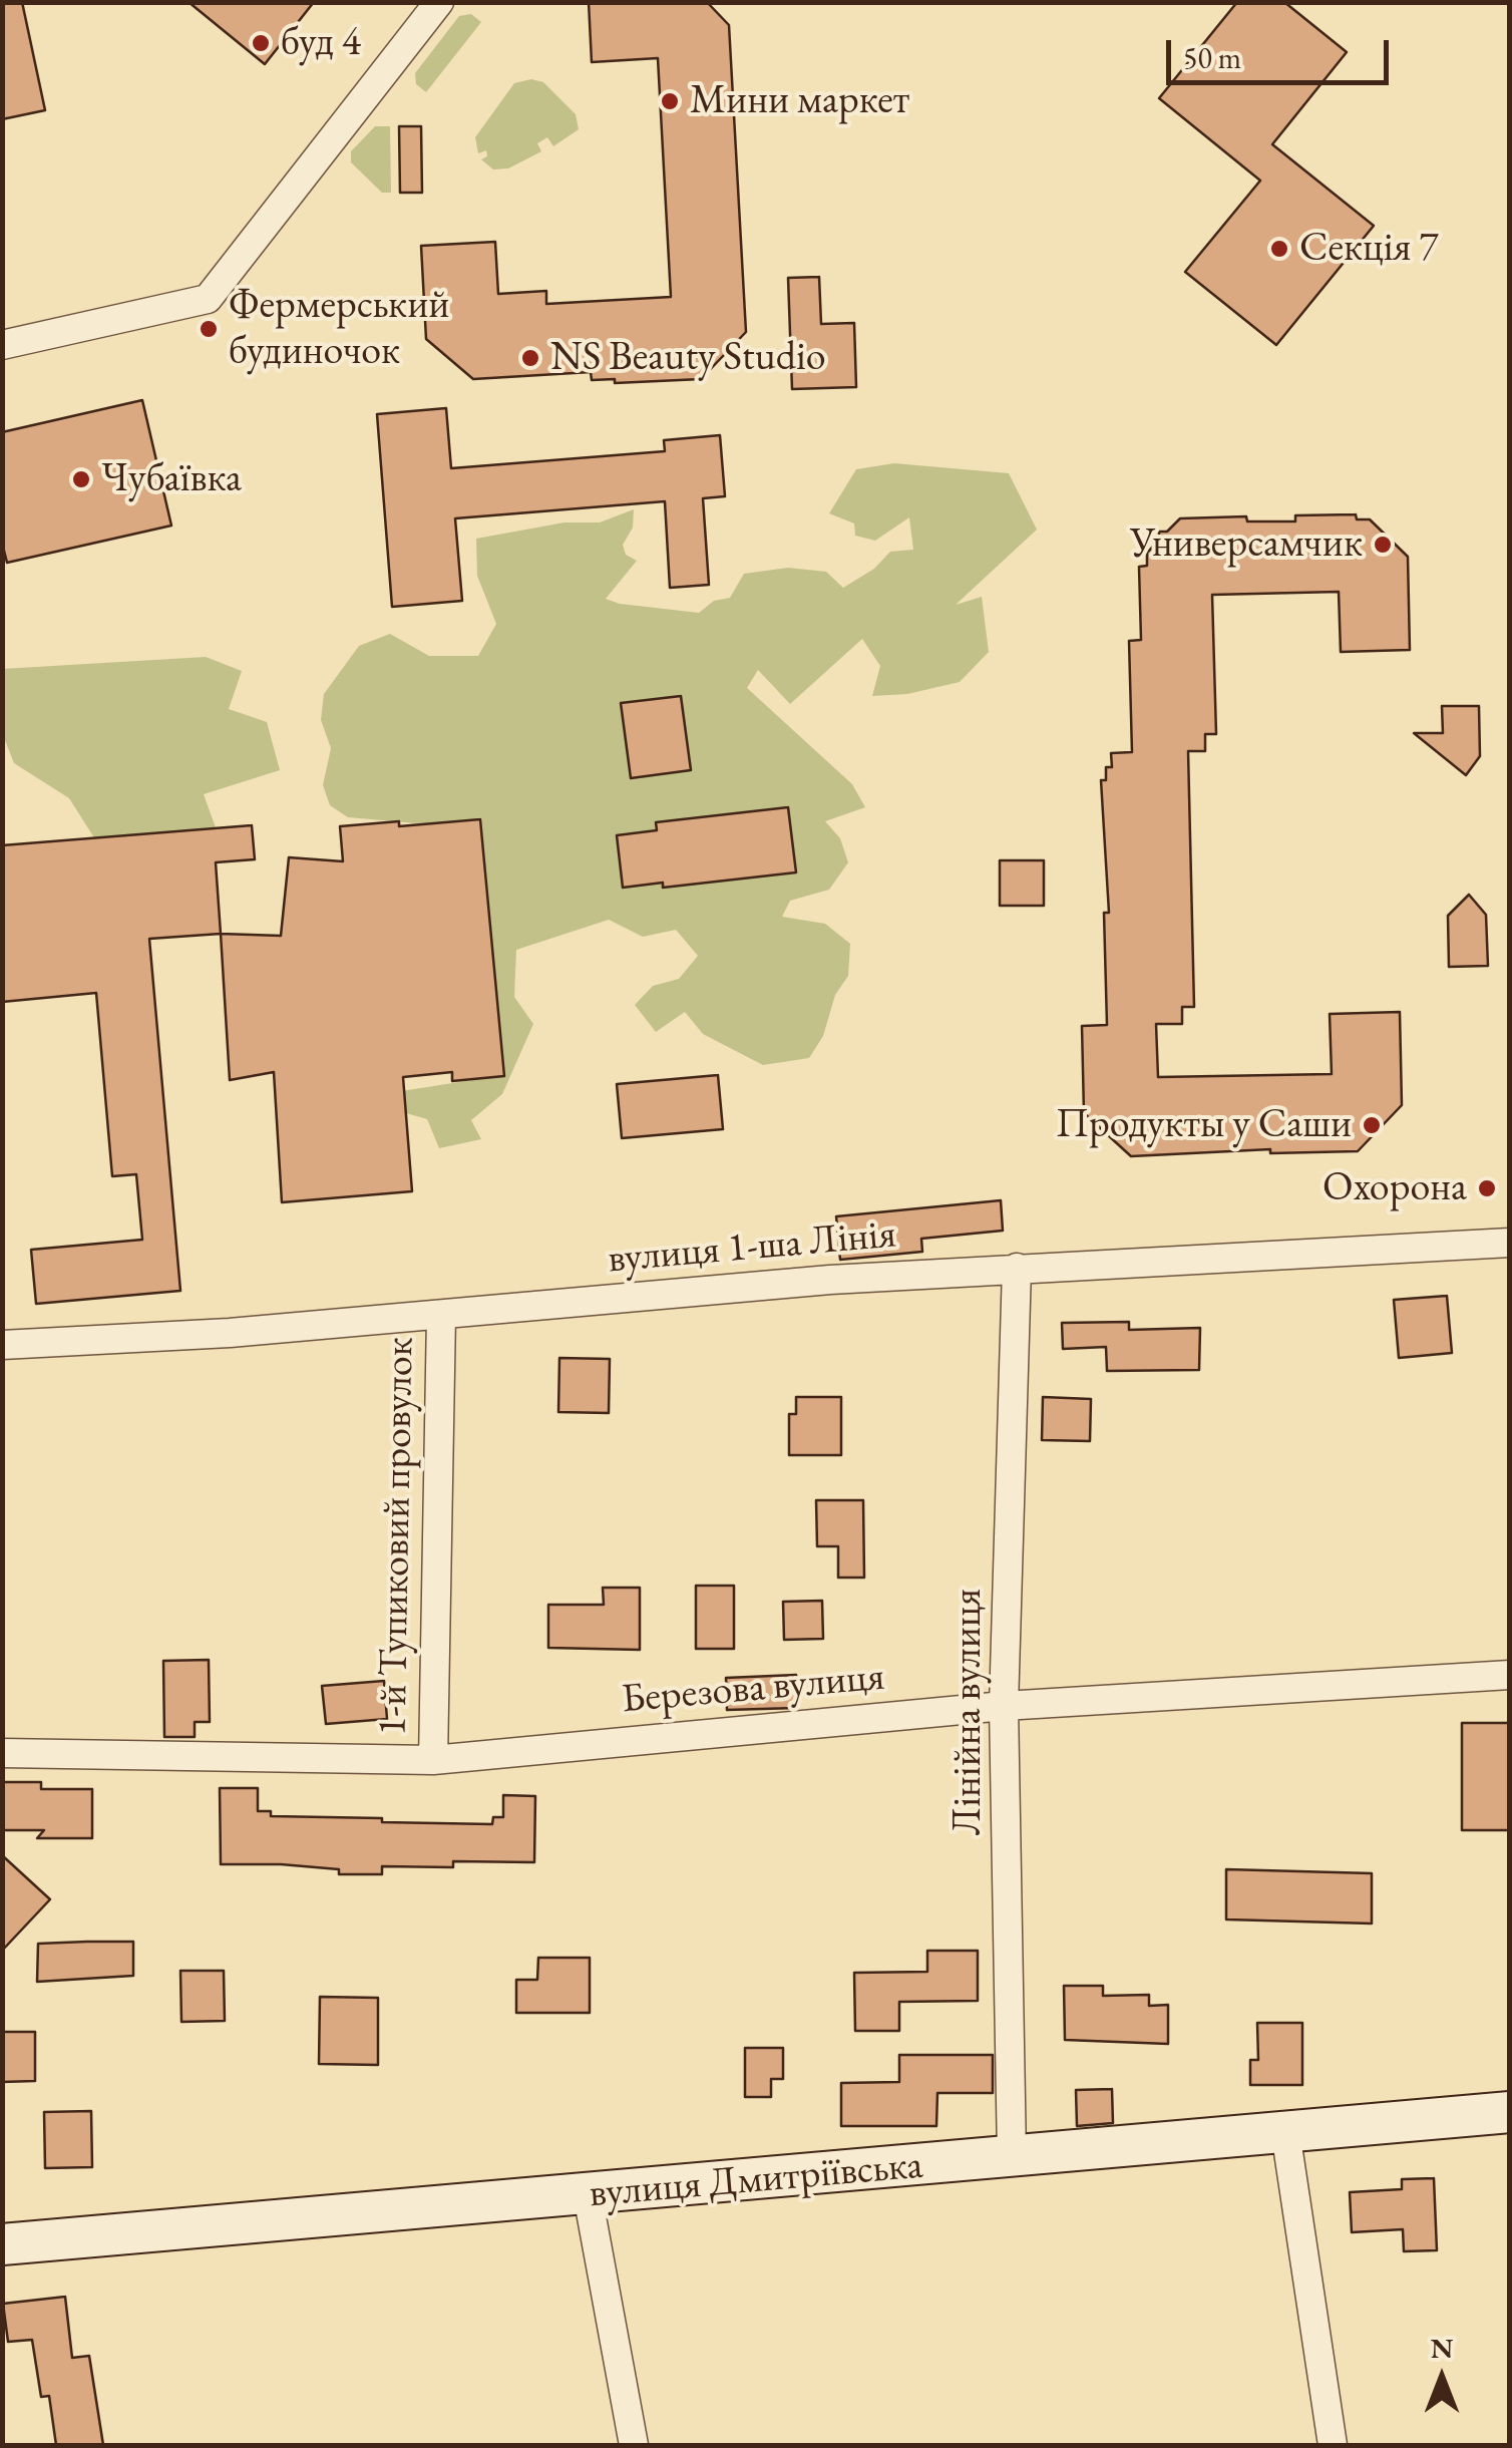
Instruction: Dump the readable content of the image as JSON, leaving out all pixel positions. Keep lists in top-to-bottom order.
{
  "streets": {
    "main road": ["вулиця Дмитріївська"],
    "street": [
      "вулиця 1-ша Лінія",
      "1-й Тупиковий провулок",
      "Березова вулиця",
      "Лінійна вулиця"
    ]
  },
  "crossings": [
    ["вулиця 1-ша Лінія", "1-й Тупиковий провулок"],
    ["вулиця 1-ша Лінія", "Лінійна вулиця"],
    ["1-й Тупиковий провулок", "Березова вулиця"],
    ["Березова вулиця", "Лінійна вулиця"],
    ["Лінійна вулиця", "вулиця Дмитріївська"]
  ],
  "places": [
    "буд 4",
    "Мини маркет",
    "Секція 7",
    "Фермерський будиночок",
    "NS Beauty Studio",
    "Чубаївка",
    "Универсамчик",
    "Продукты у Саши",
    "Охорона"
  ],
  "scale_bar": "50 m",
  "north": "top"
}
